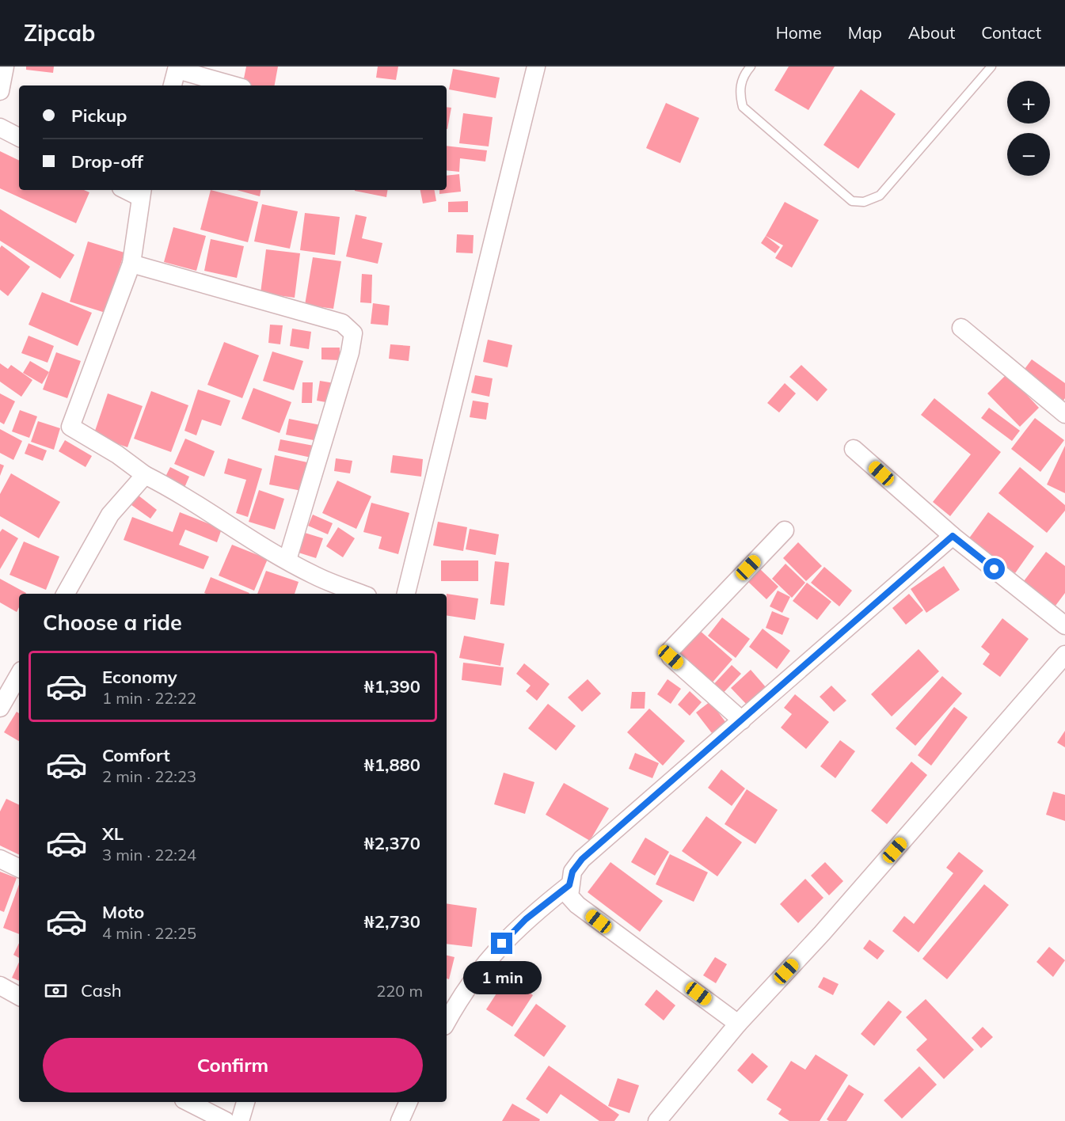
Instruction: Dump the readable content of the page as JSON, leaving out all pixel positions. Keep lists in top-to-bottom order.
{
  "page": {
    "header": "Zipcab",
    "nav": [
      "Home",
      "Map",
      "About",
      "Contact"
    ],
    "map_buttons": ["+", "−"],
    "banner": ["Pickup", "Drop-off"],
    "heading": "Choose a ride",
    "list": [
      {
        "name": "Economy",
        "note": "1 min · 22:22",
        "value": "₦1,390"
      },
      {
        "name": "Comfort",
        "note": "2 min · 22:23",
        "value": "₦1,880"
      },
      {
        "name": "XL",
        "note": "3 min · 22:24",
        "value": "₦2,370"
      },
      {
        "name": "Moto",
        "note": "4 min · 22:25",
        "value": "₦2,730"
      }
    ],
    "bubble": "1 min",
    "pay": ["Cash", "220 m"],
    "buttons": "Confirm"
  }
}
